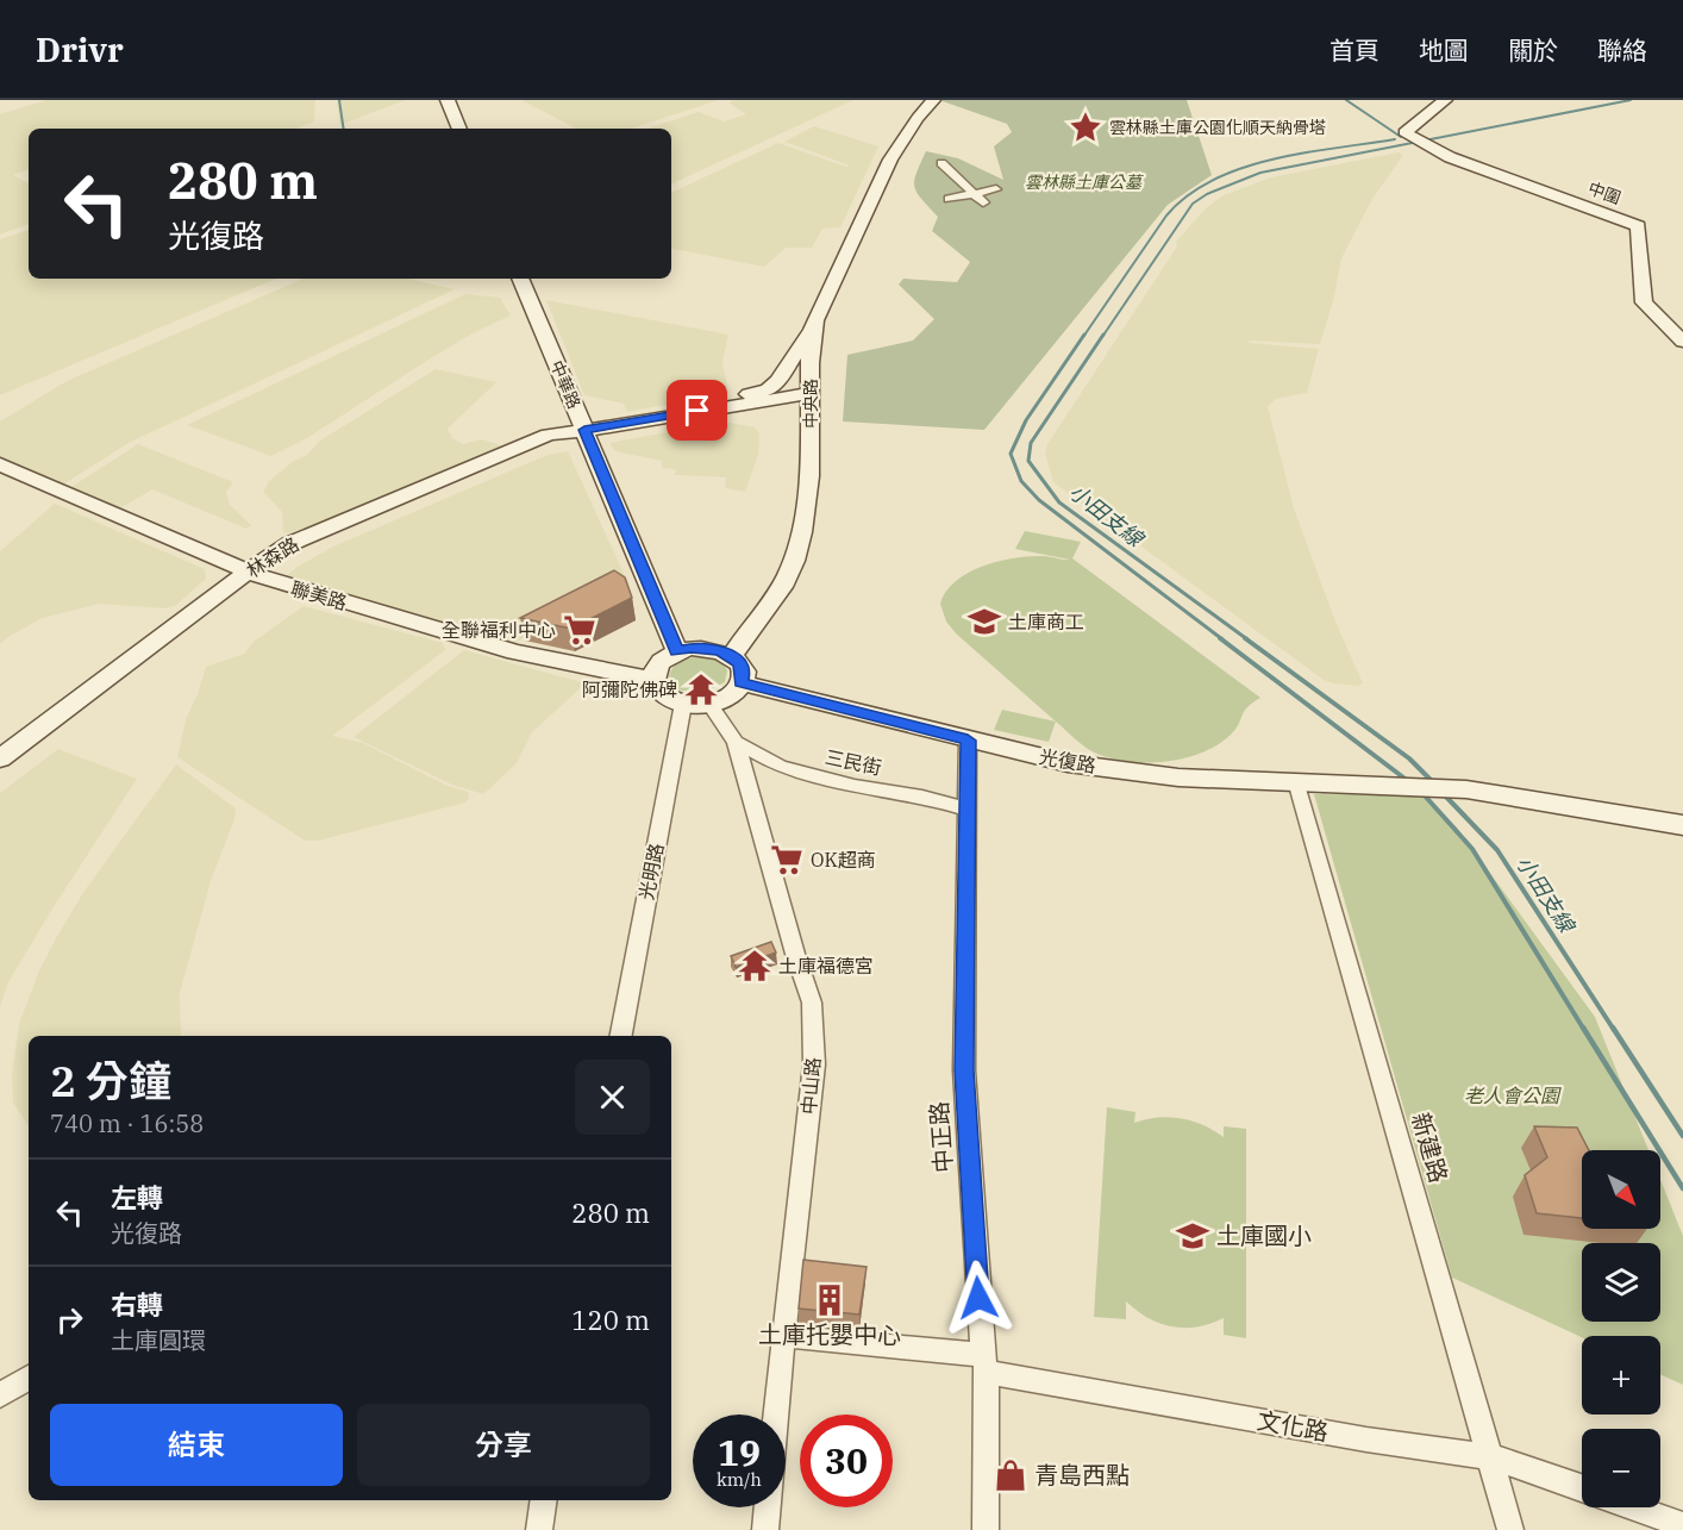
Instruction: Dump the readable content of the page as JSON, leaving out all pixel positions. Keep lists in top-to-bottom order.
{
  "streets": {
    "street": [
      "中圍",
      "中華路",
      "中央路",
      "林森路",
      "聯美路",
      "光復路",
      "三民街",
      "光明路",
      "中山路",
      "中正路",
      "新建路",
      "文化路"
    ]
  },
  "crossings": [
    ["中華路", "中央路"],
    ["中華路", "林森路"],
    ["中華路", "聯美路"],
    ["中華路", "光復路"],
    ["中華路", "光明路"],
    ["中華路", "中山路"],
    ["中央路", "林森路"],
    ["中央路", "聯美路"],
    ["中央路", "光復路"],
    ["中央路", "光明路"],
    ["中央路", "中山路"],
    ["林森路", "聯美路"],
    ["聯美路", "光復路"],
    ["聯美路", "光明路"],
    ["聯美路", "中山路"],
    ["光復路", "光明路"],
    ["光復路", "中山路"],
    ["光復路", "中正路"],
    ["光復路", "新建路"],
    ["三民街", "中山路"],
    ["三民街", "中正路"],
    ["光明路", "中山路"],
    ["中山路", "文化路"],
    ["中正路", "文化路"],
    ["新建路", "文化路"]
  ],
  "water": ["小田支線"],
  "parks": ["雲林縣土庫公墓", "老人會公園"],
  "places": {
    "place": ["雲林縣土庫公園化順天納骨塔"],
    "school or university": ["土庫商工", "土庫國小"],
    "supermarket": ["全聯福利中心", "OK超商"],
    "temple": ["阿彌陀佛碑", "土庫福德宮"],
    "building": ["土庫托嬰中心"],
    "shop": ["青島西點"]
  },
  "north": "bottom right",
  "page": {
    "header": "Drivr",
    "nav": [
      "首頁",
      "地圖",
      "關於",
      "聯絡"
    ],
    "turn": ["280 m", "光復路"],
    "heading": ["2 分鐘", "740 m · 16:58"],
    "map_buttons": ["+", "−"],
    "list": [
      {
        "name": "左轉",
        "note": "光復路",
        "value": "280 m"
      },
      {
        "name": "右轉",
        "note": "土庫圓環",
        "value": "120 m"
      }
    ],
    "buttons": ["結束", "分享"],
    "speed": "19 km/h",
    "limit": "30"
  }
}
